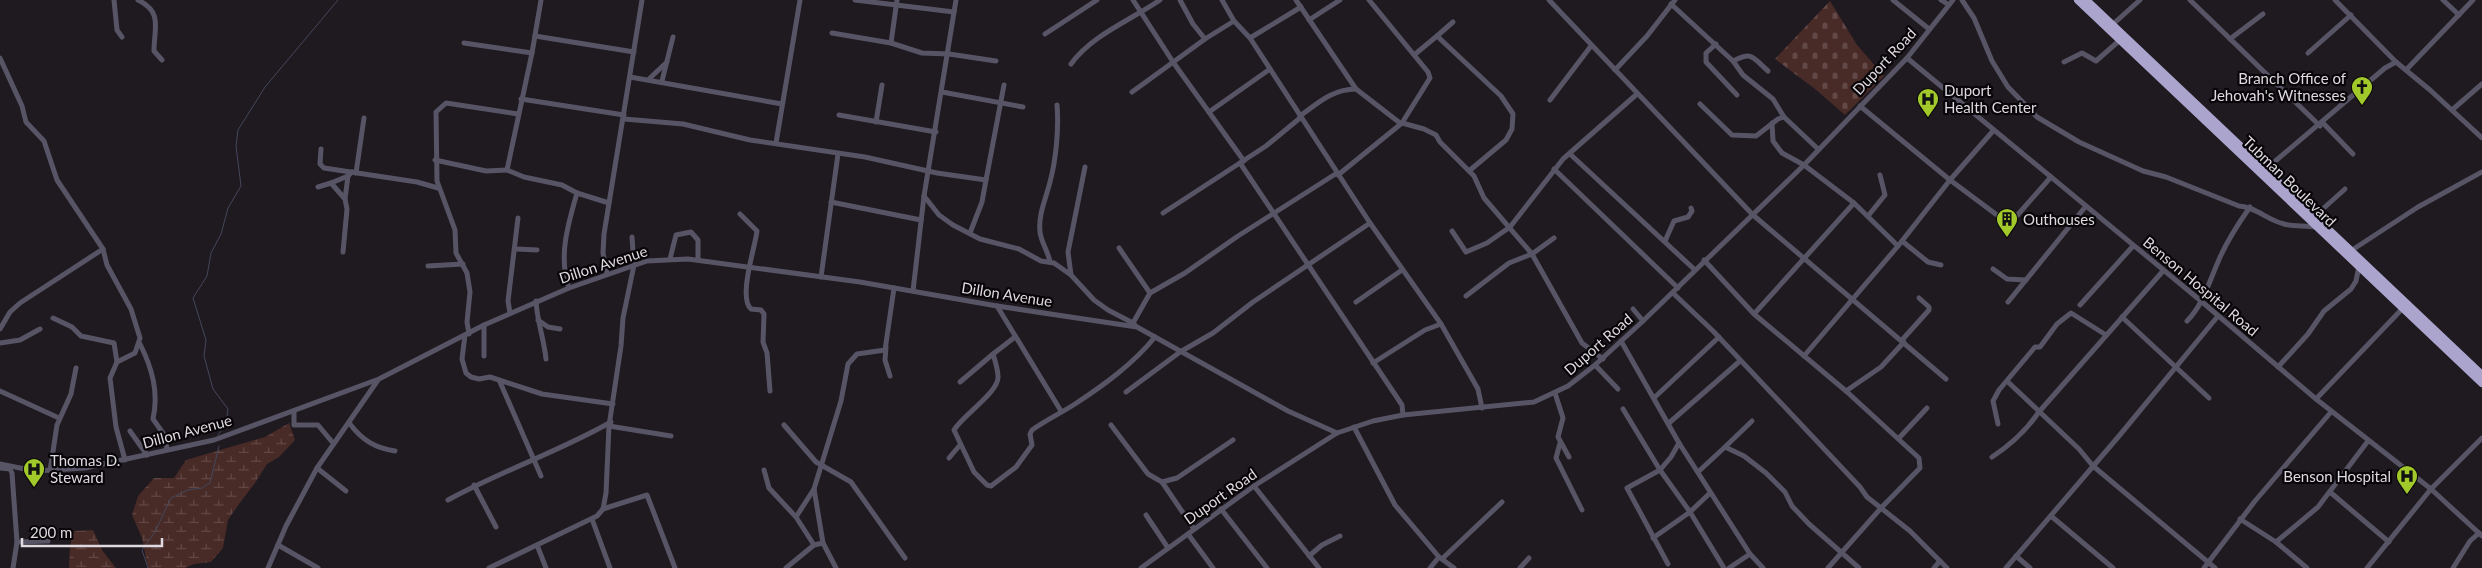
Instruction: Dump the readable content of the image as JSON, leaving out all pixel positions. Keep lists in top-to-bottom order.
{
  "streets": {
    "highway": ["Tubman Boulevard"],
    "street": ["Duport Road", "Dillon Avenue", "Benson Hospital Road"]
  },
  "crossings": [
    ["Duport Road", "Dillon Avenue"],
    ["Duport Road", "Benson Hospital Road"]
  ],
  "places": {
    "church": ["Branch Office of Jehovah's Witnesses"],
    "hospital": ["Duport Health Center", "Thomas D. Steward", "Benson Hospital"],
    "building": ["Outhouses"]
  },
  "scale_bar": "200 m"
}
